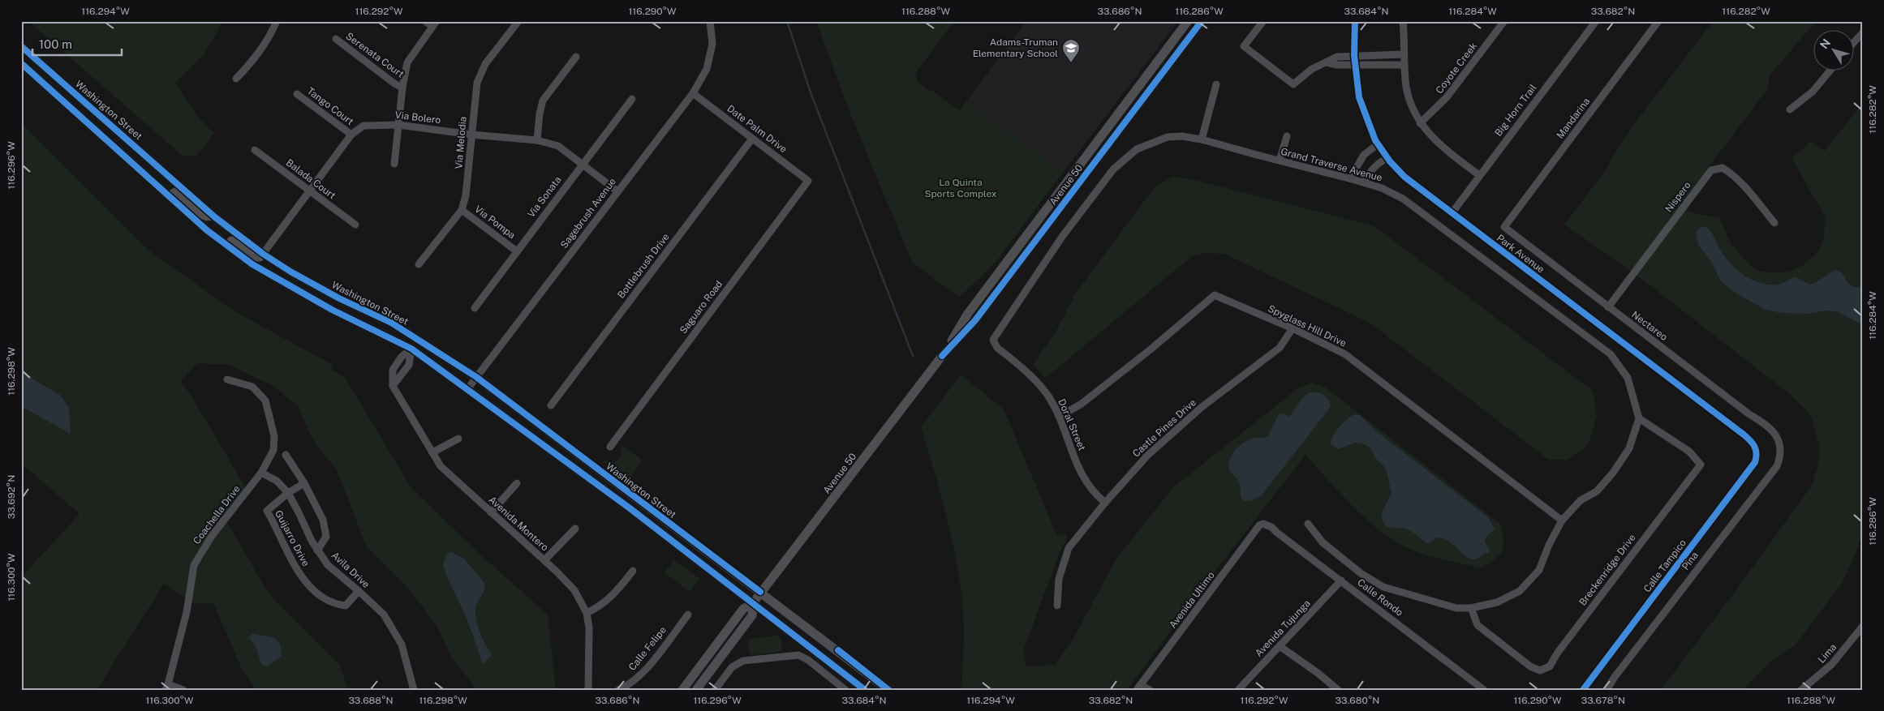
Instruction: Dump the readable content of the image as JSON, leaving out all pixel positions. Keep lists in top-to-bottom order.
{
  "streets": {
    "main road": ["Washington Street", "Avenue 50"],
    "street": [
      "Serenata Court",
      "Coyote Creek",
      "Tango Court",
      "Big Horn Trail",
      "Via Bolero",
      "Mandarina",
      "Date Palm Drive",
      "Via Melodia",
      "Grand Traverse Avenue",
      "Balada Court",
      "Via Sonata",
      "Nispero",
      "Sagebrush Avenue",
      "Via Pompa",
      "Park Avenue",
      "Bottlebrush Drive",
      "Saguaro Road",
      "Spyglass Hill Drive",
      "Nectareo",
      "Doral Street",
      "Castle Pines Drive",
      "Coachella Drive",
      "Avenida Montero",
      "Guijarro Drive",
      "Pina",
      "Calle Tampico",
      "Avila Drive",
      "Breckenridge Drive",
      "Calle Rondo",
      "Avenida Ultimo",
      "Avenida Tujunga",
      "Calle Felipe",
      "Lima"
    ]
  },
  "crossings": [
    ["Tango Court", "Via Bolero"],
    ["Washington Street", "Via Bolero"],
    ["Washington Street", "Avenue 50"],
    ["Washington Street", "Sagebrush Avenue"],
    ["Big Horn Trail", "Park Avenue"],
    ["Via Bolero", "Via Melodia"],
    ["Via Bolero", "Balada Court"],
    ["Via Bolero", "Via Sonata"],
    ["Via Bolero", "Sagebrush Avenue"],
    ["Mandarina", "Nectareo"],
    ["Date Palm Drive", "Sagebrush Avenue"],
    ["Date Palm Drive", "Bottlebrush Drive"],
    ["Date Palm Drive", "Saguaro Road"],
    ["Via Melodia", "Via Pompa"],
    ["Grand Traverse Avenue", "Doral Street"],
    ["Grand Traverse Avenue", "Breckenridge Drive"],
    ["Via Sonata", "Via Pompa"],
    ["Nispero", "Nectareo"],
    ["Park Avenue", "Calle Tampico"],
    ["Spyglass Hill Drive", "Doral Street"],
    ["Spyglass Hill Drive", "Castle Pines Drive"],
    ["Nectareo", "Pina"],
    ["Doral Street", "Castle Pines Drive"],
    ["Coachella Drive", "Avila Drive"],
    ["Guijarro Drive", "Avila Drive"],
    ["Calle Rondo", "Avenida Ultimo"],
    ["Calle Rondo", "Avenida Tujunga"]
  ],
  "parks": ["La Quinta Sports Complex"],
  "places": {
    "school or university": ["Adams-Truman Elementary School"]
  },
  "scale_bar": "100 m",
  "north": "top left",
  "coordinates": [
    "116.294°W",
    "116.292°W",
    "116.290°W",
    "116.288°W",
    "33.686°N",
    "116.286°W",
    "33.684°N",
    "116.284°W",
    "33.682°N",
    "116.282°W",
    "116.296°W",
    "116.298°W",
    "33.692°N",
    "116.300°W",
    "33.688°N",
    "33.680°N",
    "33.678°N"
  ]
}
